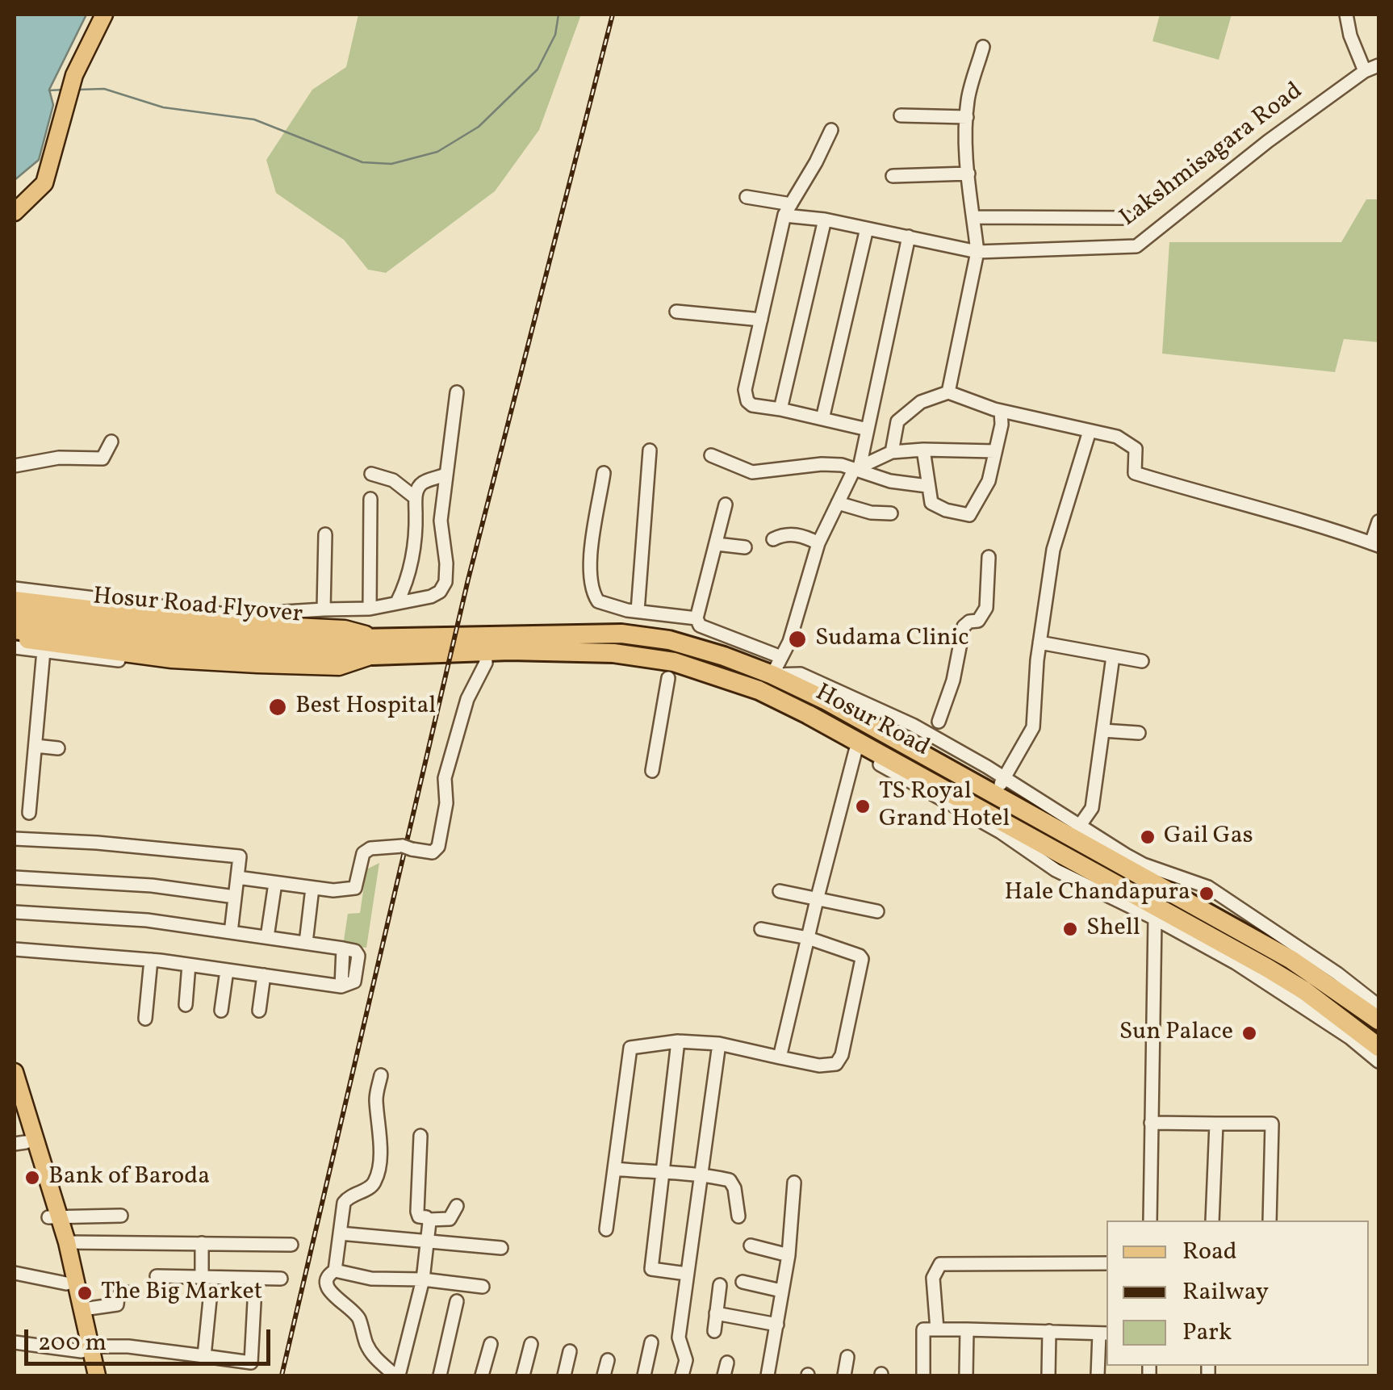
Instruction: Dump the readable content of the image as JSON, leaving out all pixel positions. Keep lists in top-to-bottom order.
{
  "streets": {
    "highway": ["Hosur Road Flyover", "Hosur Road"],
    "street": ["Lakshmisagara Road"]
  },
  "crossings": [
    ["Hosur Road Flyover", "Hosur Road"]
  ],
  "places": [
    "Sudama Clinic",
    "Best Hospital",
    "TS Royal Grand Hotel",
    "Gail Gas",
    "Hale Chandapura",
    "Shell",
    "Sun Palace",
    "Bank of Baroda",
    "The Big Market"
  ],
  "legend": ["Road", "Railway", "Park"],
  "scale_bar": "200 m"
}
